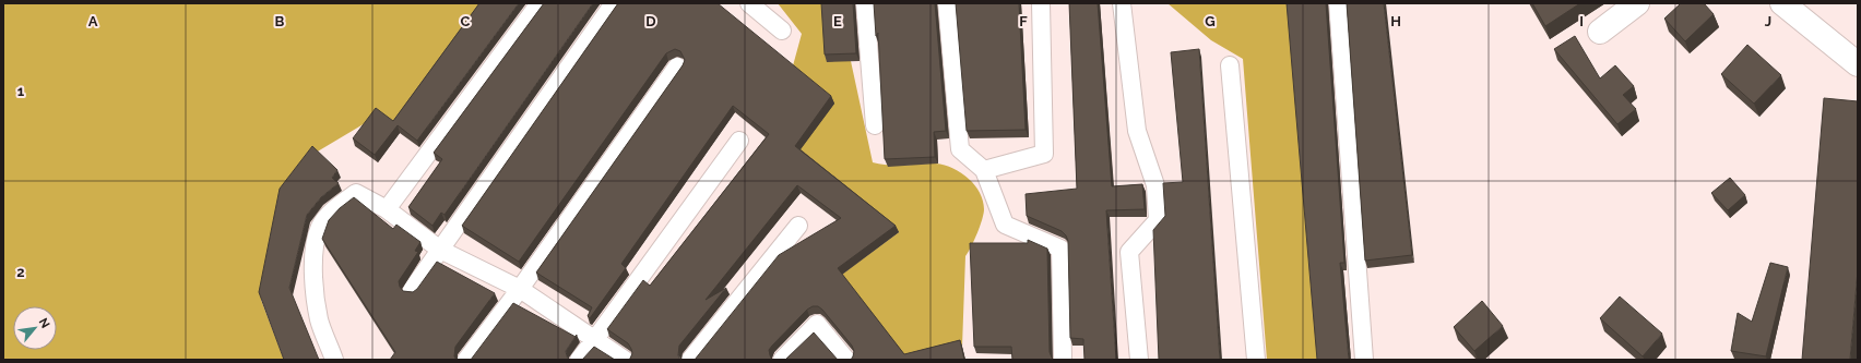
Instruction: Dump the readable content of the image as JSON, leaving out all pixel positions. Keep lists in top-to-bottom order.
{
  "north": "top right",
  "grid": {
    "columns": [
      "A",
      "B",
      "C",
      "D",
      "E",
      "F",
      "G",
      "H",
      "I",
      "J"
    ],
    "rows": ["1", "2"]
  }
}
